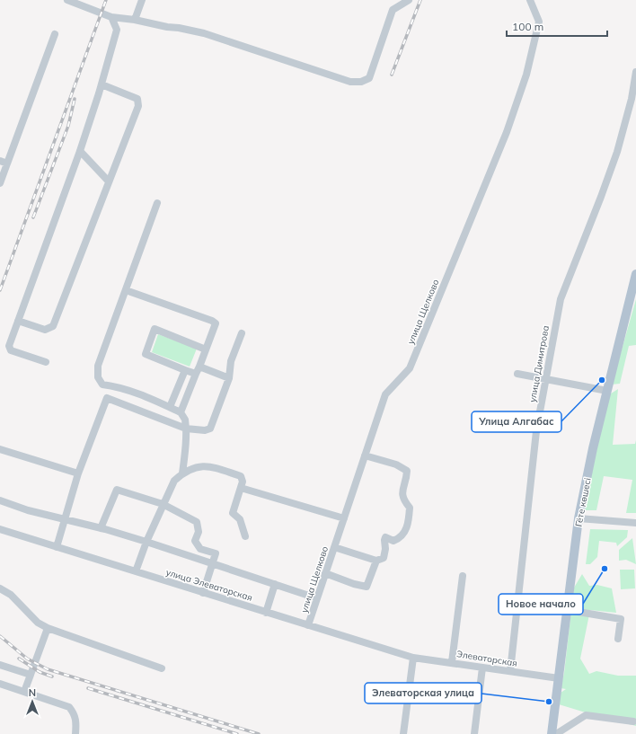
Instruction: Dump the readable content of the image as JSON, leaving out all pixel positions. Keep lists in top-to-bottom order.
{
  "streets": {
    "main road": ["Гёте көшесі"],
    "street": [
      "улица Щелково",
      "улица Димитрова",
      "улица Элеваторская",
      "Элеваторская"
    ]
  },
  "crossings": [
    ["улица Щелково", "улица Элеваторская"],
    ["улица Димитрова", "Элеваторская"],
    ["Гёте көшесі", "Элеваторская"],
    ["улица Элеваторская", "Элеваторская"]
  ],
  "places": ["Улица Алгабас", "Новое начало", "Элеваторская улица"],
  "scale_bar": "100 m",
  "north": "top"
}
